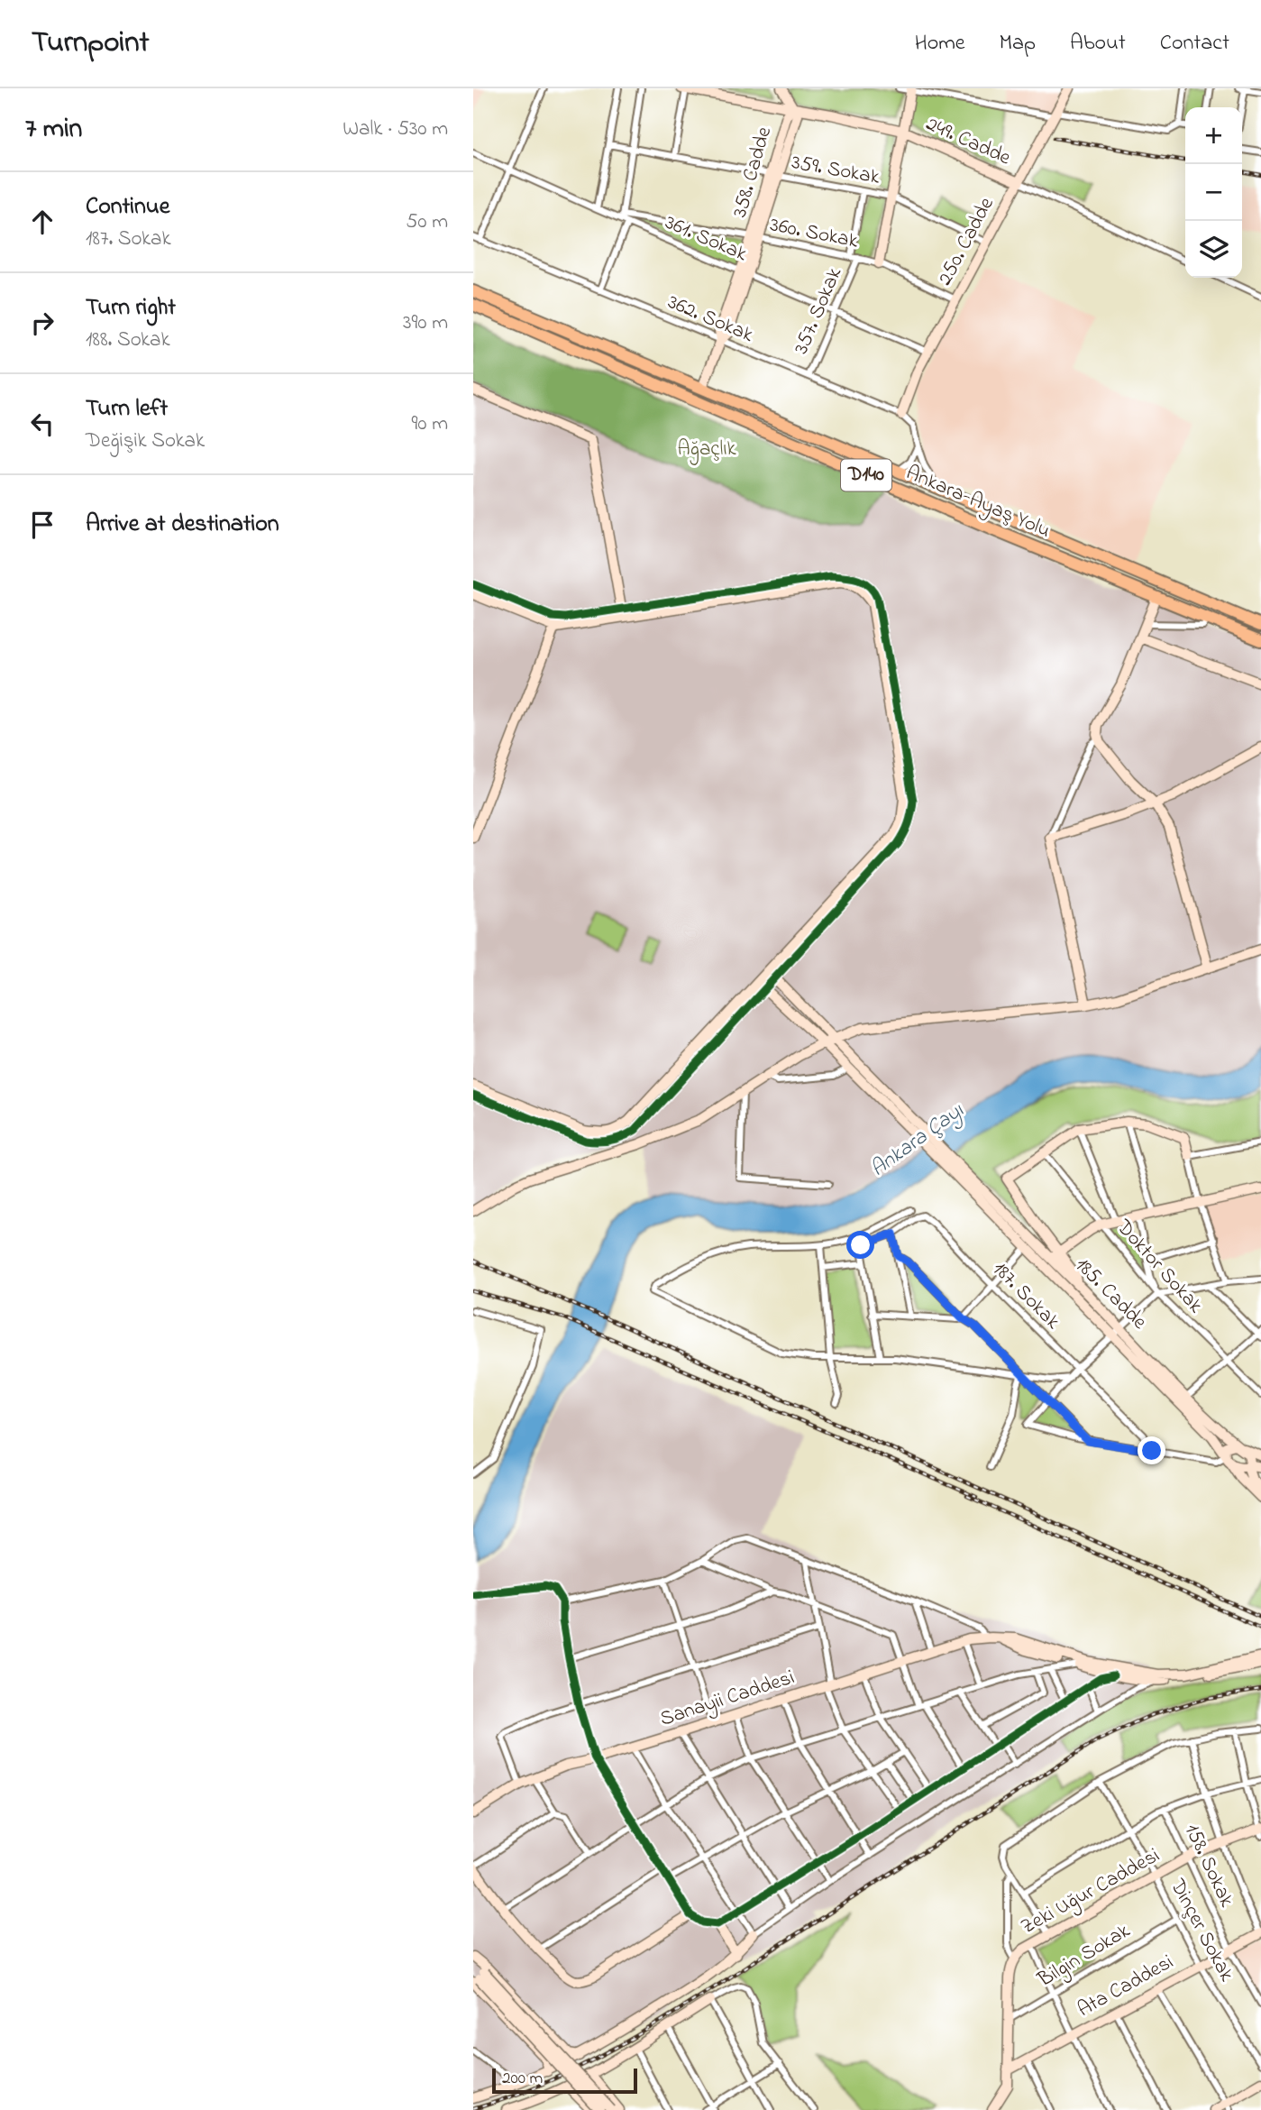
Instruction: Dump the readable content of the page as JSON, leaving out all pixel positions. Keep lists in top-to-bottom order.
{
  "streets": {
    "highway": ["D140", "Ankara-Ayaş Yolu"],
    "street": [
      "249. Cadde",
      "359. Sokak",
      "358. Cadde",
      "360. Sokak",
      "361. Sokak",
      "250. Cadde",
      "357. Sokak",
      "362. Sokak",
      "Doktor Sokak",
      "185. Cadde",
      "187. Sokak",
      "Sanayii Caddesi",
      "158. Sokak",
      "Zeki Uğur Caddesi",
      "Dinçer Sokak",
      "Bilgin Sokak",
      "Ata Caddesi"
    ]
  },
  "crossings": [
    ["249. Cadde", "358. Cadde"],
    ["249. Cadde", "250. Cadde"],
    ["359. Sokak", "358. Cadde"],
    ["359. Sokak", "250. Cadde"],
    ["358. Cadde", "360. Sokak"],
    ["358. Cadde", "361. Sokak"],
    ["358. Cadde", "362. Sokak"],
    ["358. Cadde", "Ankara-Ayaş Yolu"],
    ["360. Sokak", "361. Sokak"],
    ["360. Sokak", "250. Cadde"],
    ["360. Sokak", "357. Sokak"],
    ["361. Sokak", "250. Cadde"],
    ["361. Sokak", "357. Sokak"],
    ["250. Cadde", "362. Sokak"],
    ["357. Sokak", "362. Sokak"],
    ["158. Sokak", "Zeki Uğur Caddesi"],
    ["158. Sokak", "Ata Caddesi"],
    ["Zeki Uğur Caddesi", "Dinçer Sokak"],
    ["Zeki Uğur Caddesi", "Bilgin Sokak"],
    ["Zeki Uğur Caddesi", "Ata Caddesi"],
    ["Dinçer Sokak", "Bilgin Sokak"],
    ["Dinçer Sokak", "Ata Caddesi"]
  ],
  "water": ["Ankara Çayı"],
  "parks": ["Ağaçlık"],
  "scale_bar": "200 m",
  "page": {
    "header": "Turnpoint",
    "nav": [
      "Home",
      "Map",
      "About",
      "Contact"
    ],
    "heading": ["7 min", "Walk · 530 m"],
    "map_buttons": ["+", "−"],
    "list": [
      ["Continue", "187. Sokak", "50 m"],
      ["Turn right", "188. Sokak", "390 m"],
      ["Turn left", "Değişik Sokak", "90 m"],
      "Arrive at destination"
    ],
    "scale": "200 m"
  }
}
